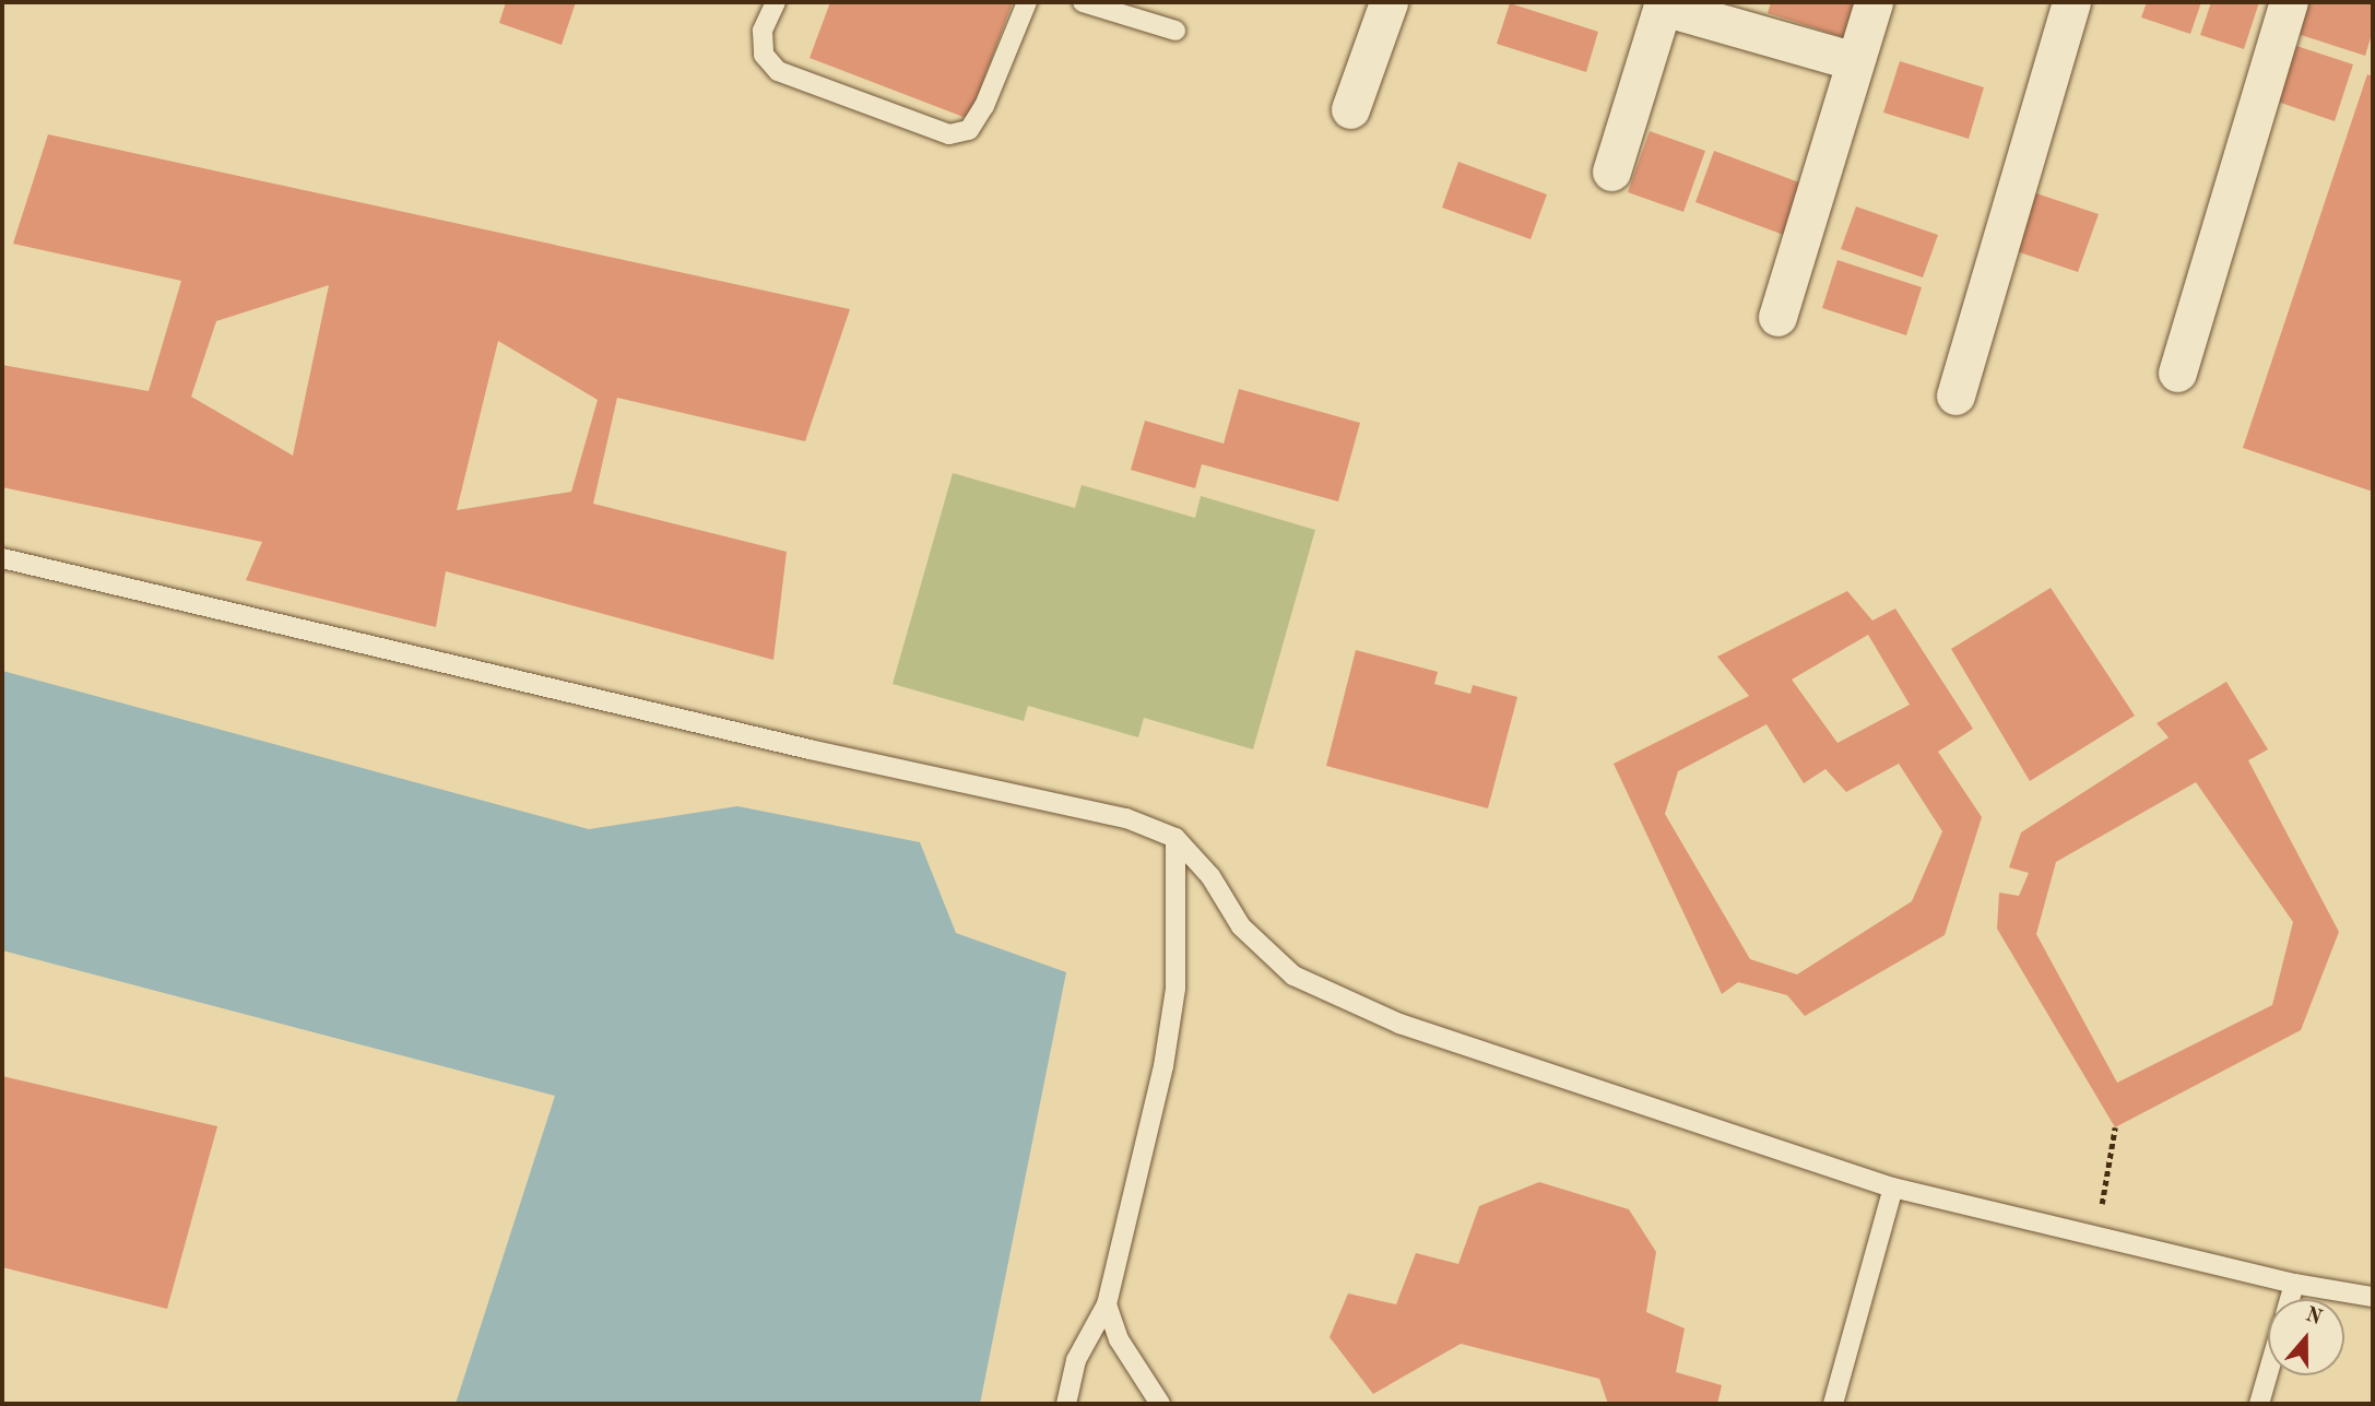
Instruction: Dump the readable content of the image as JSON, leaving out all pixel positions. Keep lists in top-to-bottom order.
{
  "north": "top"
}
